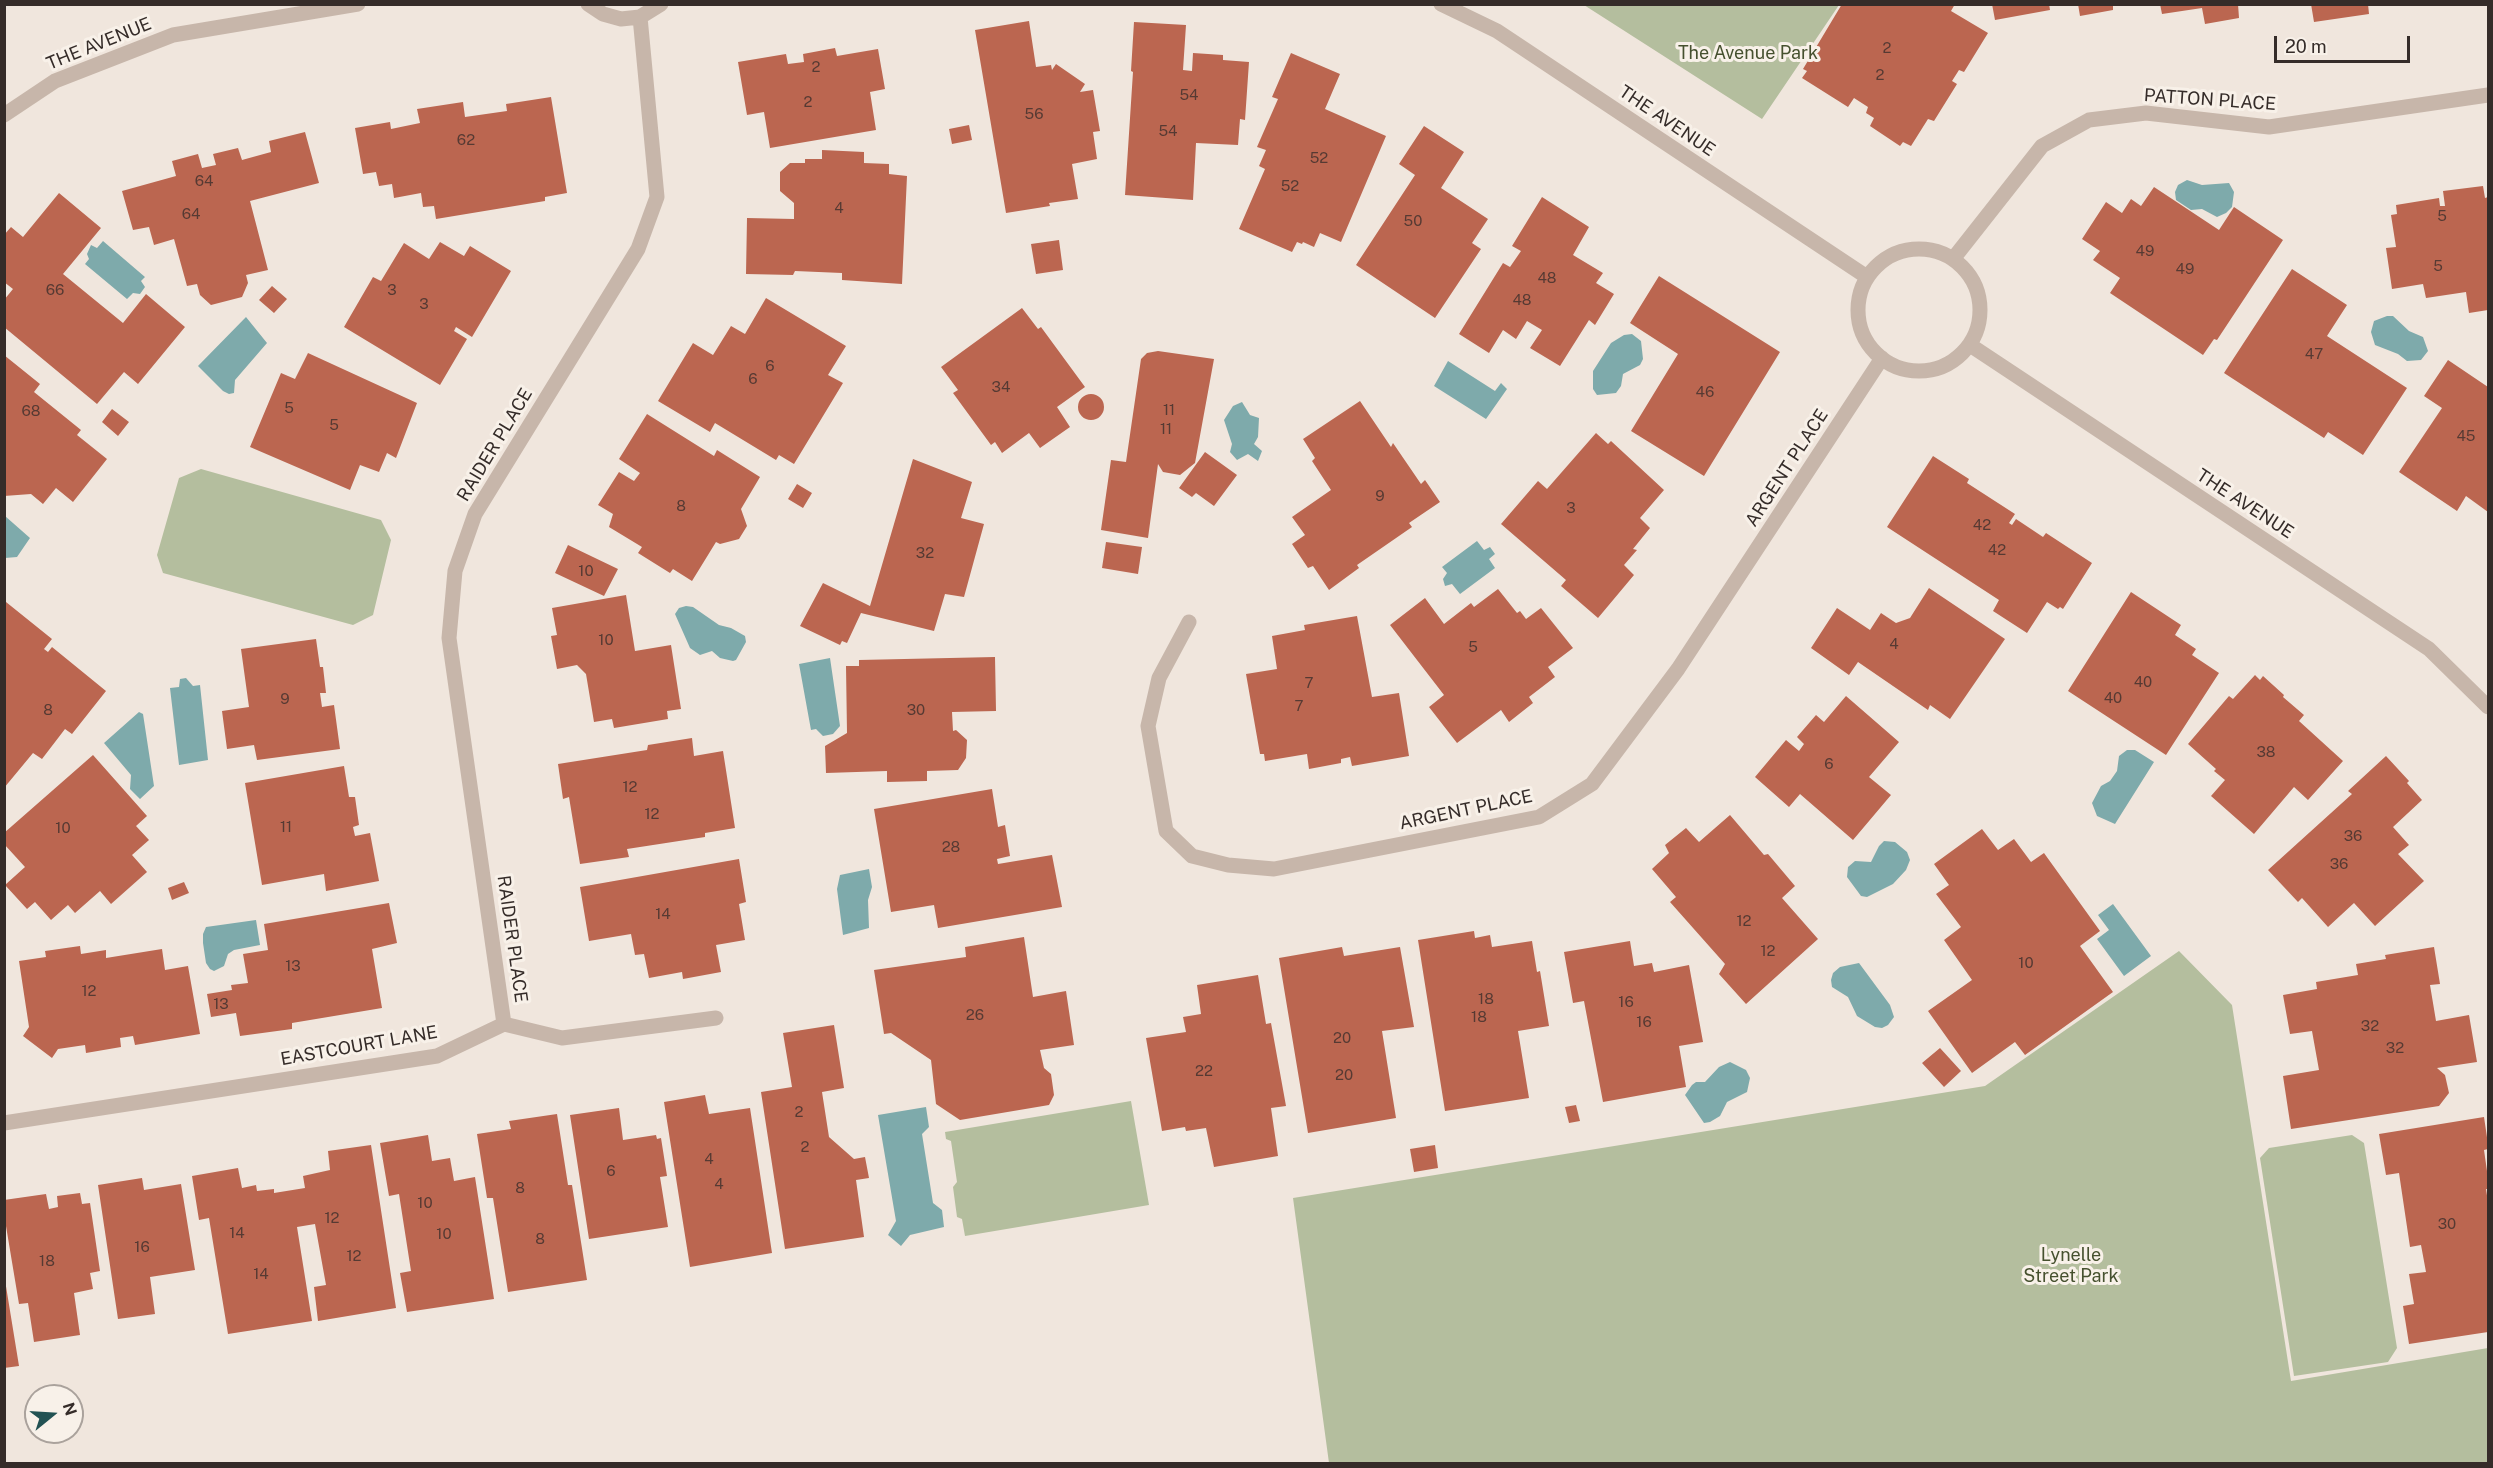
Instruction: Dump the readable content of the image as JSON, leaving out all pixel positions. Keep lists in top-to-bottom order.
{
  "streets": {
    "street": [
      "THE AVENUE",
      "PATTON PLACE",
      "RAIDER PLACE",
      "ARGENT PLACE",
      "EASTCOURT LANE"
    ]
  },
  "crossings": [
    ["THE AVENUE", "PATTON PLACE"],
    ["THE AVENUE", "ARGENT PLACE"],
    ["PATTON PLACE", "ARGENT PLACE"],
    ["RAIDER PLACE", "EASTCOURT LANE"]
  ],
  "parks": ["The Avenue Park", "Lynelle Street Park"],
  "house_numbers": [
    "2",
    "2",
    "2",
    "54",
    "2",
    "56",
    "54",
    "62",
    "52",
    "64",
    "52",
    "4",
    "64",
    "5",
    "50",
    "49",
    "5",
    "49",
    "48",
    "66",
    "3",
    "48",
    "3",
    "47",
    "6",
    "6",
    "34",
    "46",
    "5",
    "11",
    "68",
    "5",
    "11",
    "45",
    "9",
    "8",
    "3",
    "42",
    "42",
    "32",
    "10",
    "10",
    "4",
    "5",
    "40",
    "7",
    "40",
    "9",
    "7",
    "8",
    "30",
    "38",
    "6",
    "12",
    "12",
    "11",
    "10",
    "36",
    "28",
    "36",
    "14",
    "12",
    "12",
    "10",
    "13",
    "12",
    "18",
    "16",
    "13",
    "26",
    "18",
    "16",
    "32",
    "20",
    "32",
    "22",
    "20",
    "2",
    "2",
    "4",
    "6",
    "4",
    "8",
    "10",
    "12",
    "30",
    "14",
    "10",
    "8",
    "16",
    "12",
    "18",
    "14"
  ],
  "scale_bar": "20 m",
  "north": "right"
}
